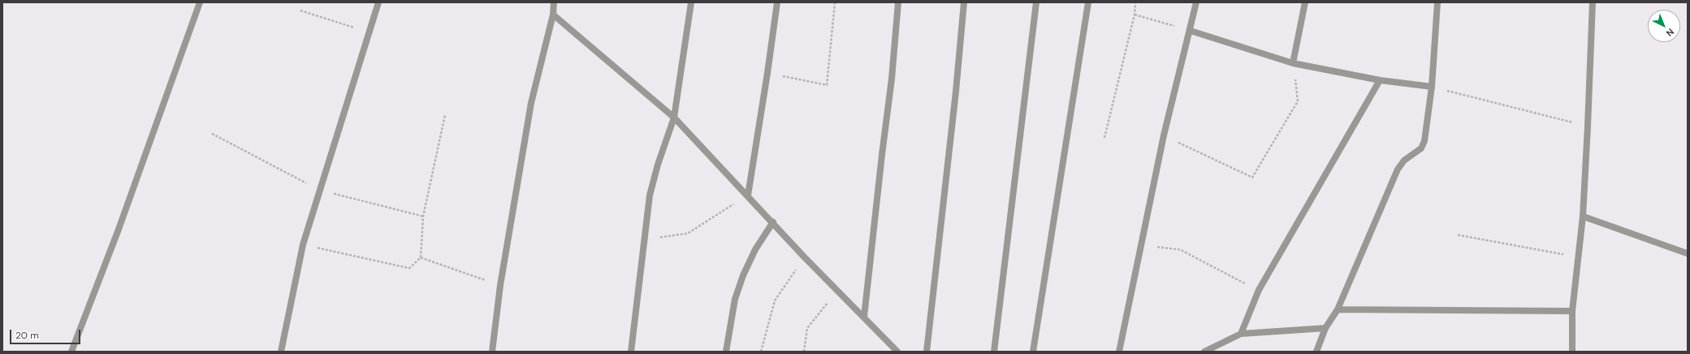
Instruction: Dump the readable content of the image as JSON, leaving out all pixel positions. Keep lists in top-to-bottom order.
{
  "scale_bar": "20 m",
  "north": "bottom right"
}
